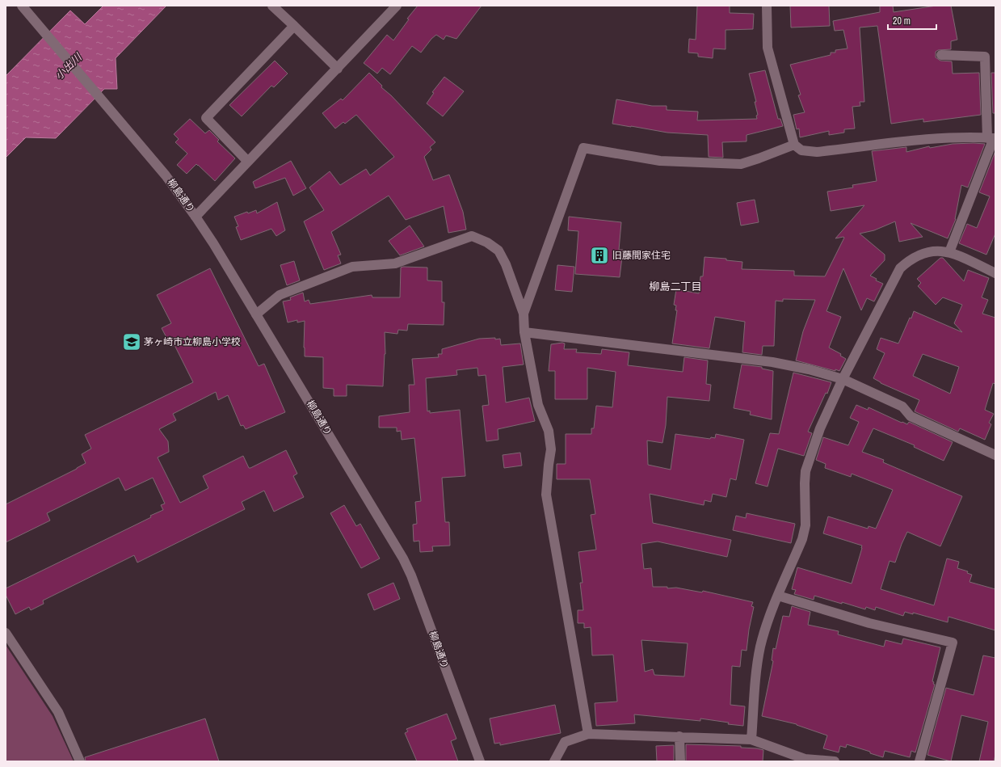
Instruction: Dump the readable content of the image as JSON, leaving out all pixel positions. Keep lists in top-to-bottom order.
{
  "streets": {
    "street": ["柳島通り"]
  },
  "districts": ["柳島二丁目"],
  "water": ["小出川"],
  "places": {
    "building": ["旧藤間家住宅"],
    "school or university": ["茅ヶ崎市立柳島小学校"]
  },
  "scale_bar": "20 m"
}
